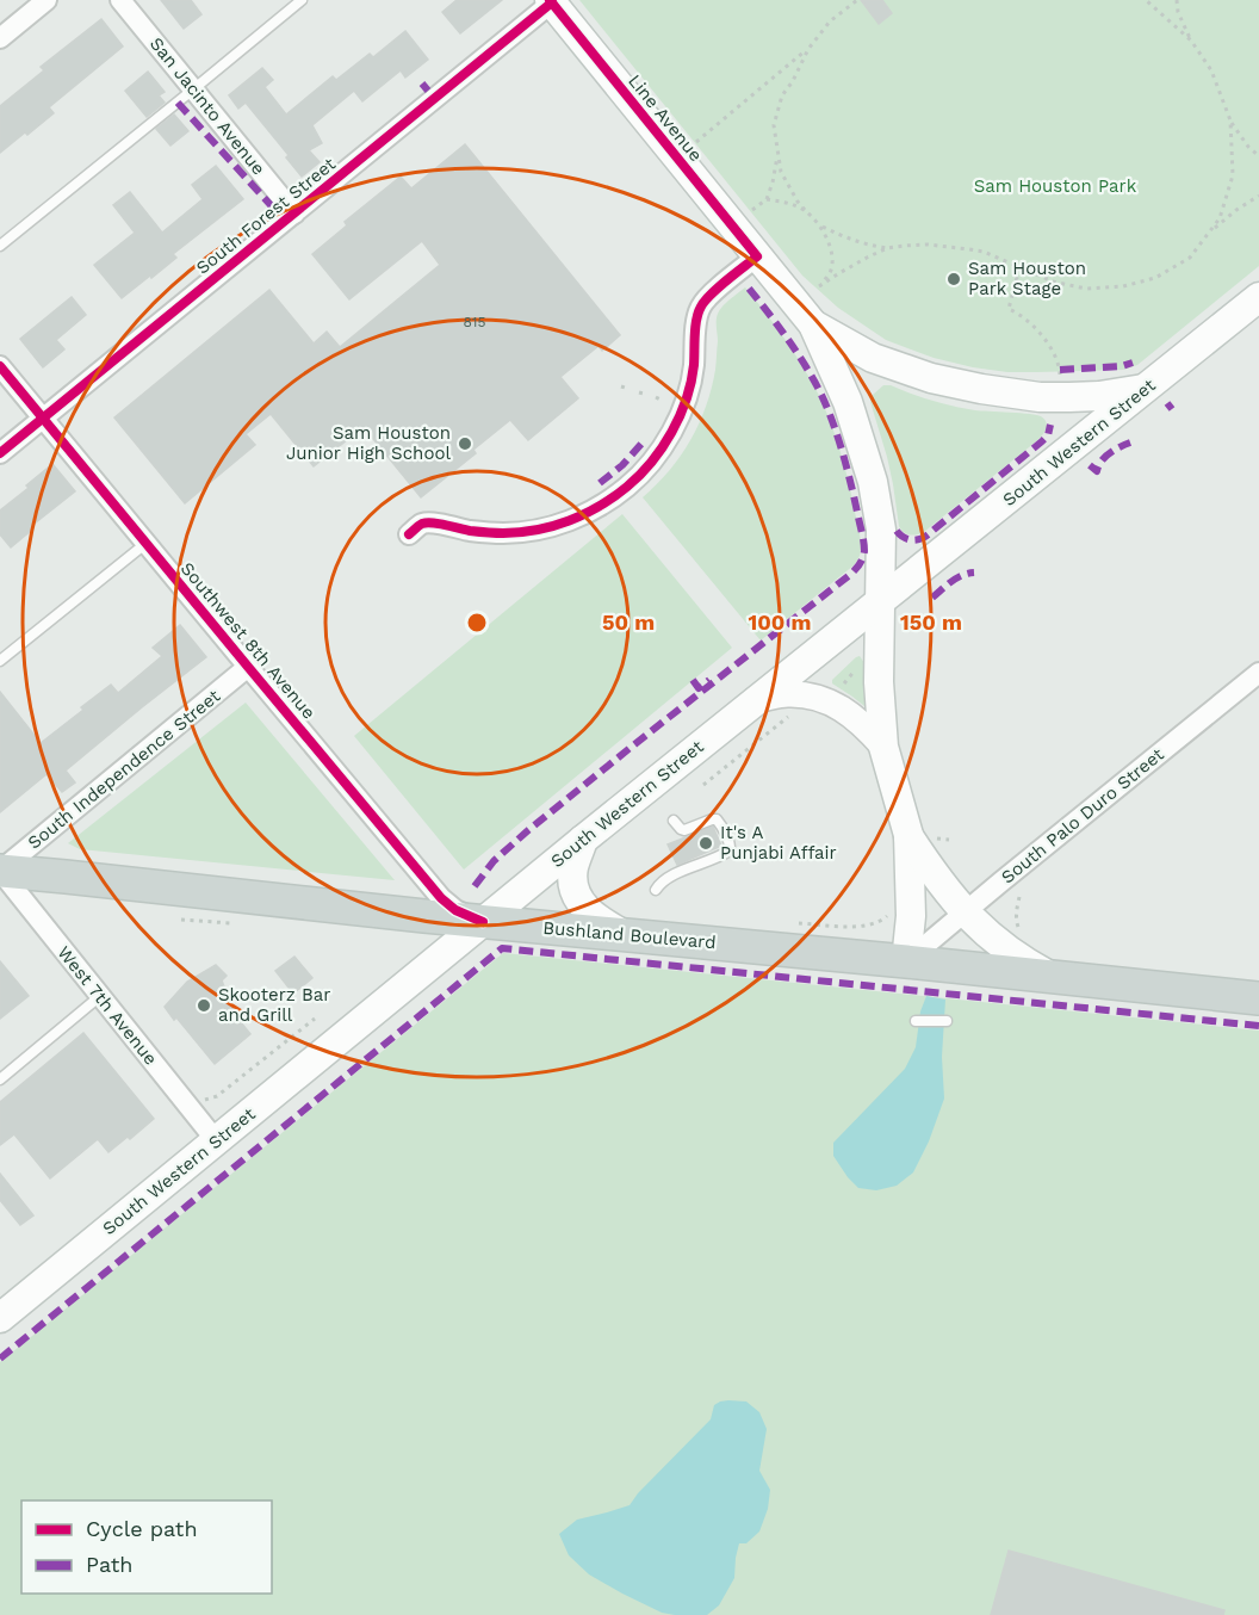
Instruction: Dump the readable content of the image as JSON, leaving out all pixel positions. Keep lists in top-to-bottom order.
{
  "streets": {
    "main road": ["Line Avenue", "South Western Street", "Bushland Boulevard"],
    "street": [
      "San Jacinto Avenue",
      "South Forest Street",
      "Southwest 8th Avenue",
      "South Independence Street",
      "South Palo Duro Street",
      "West 7th Avenue"
    ]
  },
  "crossings": [
    ["San Jacinto Avenue", "South Forest Street"],
    ["Line Avenue", "South Forest Street"],
    ["Line Avenue", "South Western Street"],
    ["South Forest Street", "Southwest 8th Avenue"],
    ["South Western Street", "Southwest 8th Avenue"],
    ["South Western Street", "Bushland Boulevard"],
    ["South Western Street", "West 7th Avenue"],
    ["Southwest 8th Avenue", "South Independence Street"],
    ["Southwest 8th Avenue", "Bushland Boulevard"],
    ["South Independence Street", "Bushland Boulevard"],
    ["South Independence Street", "West 7th Avenue"],
    ["South Palo Duro Street", "Bushland Boulevard"],
    ["Bushland Boulevard", "West 7th Avenue"]
  ],
  "parks": ["Sam Houston Park"],
  "places": [
    "Sam Houston Park Stage",
    "Sam Houston Junior High School",
    "It's A Punjabi Affair",
    "Skooterz Bar and Grill"
  ],
  "house_numbers": ["815"],
  "legend": ["Cycle path", "Path"],
  "rings": ["50 m", "100 m", "150 m"]
}
